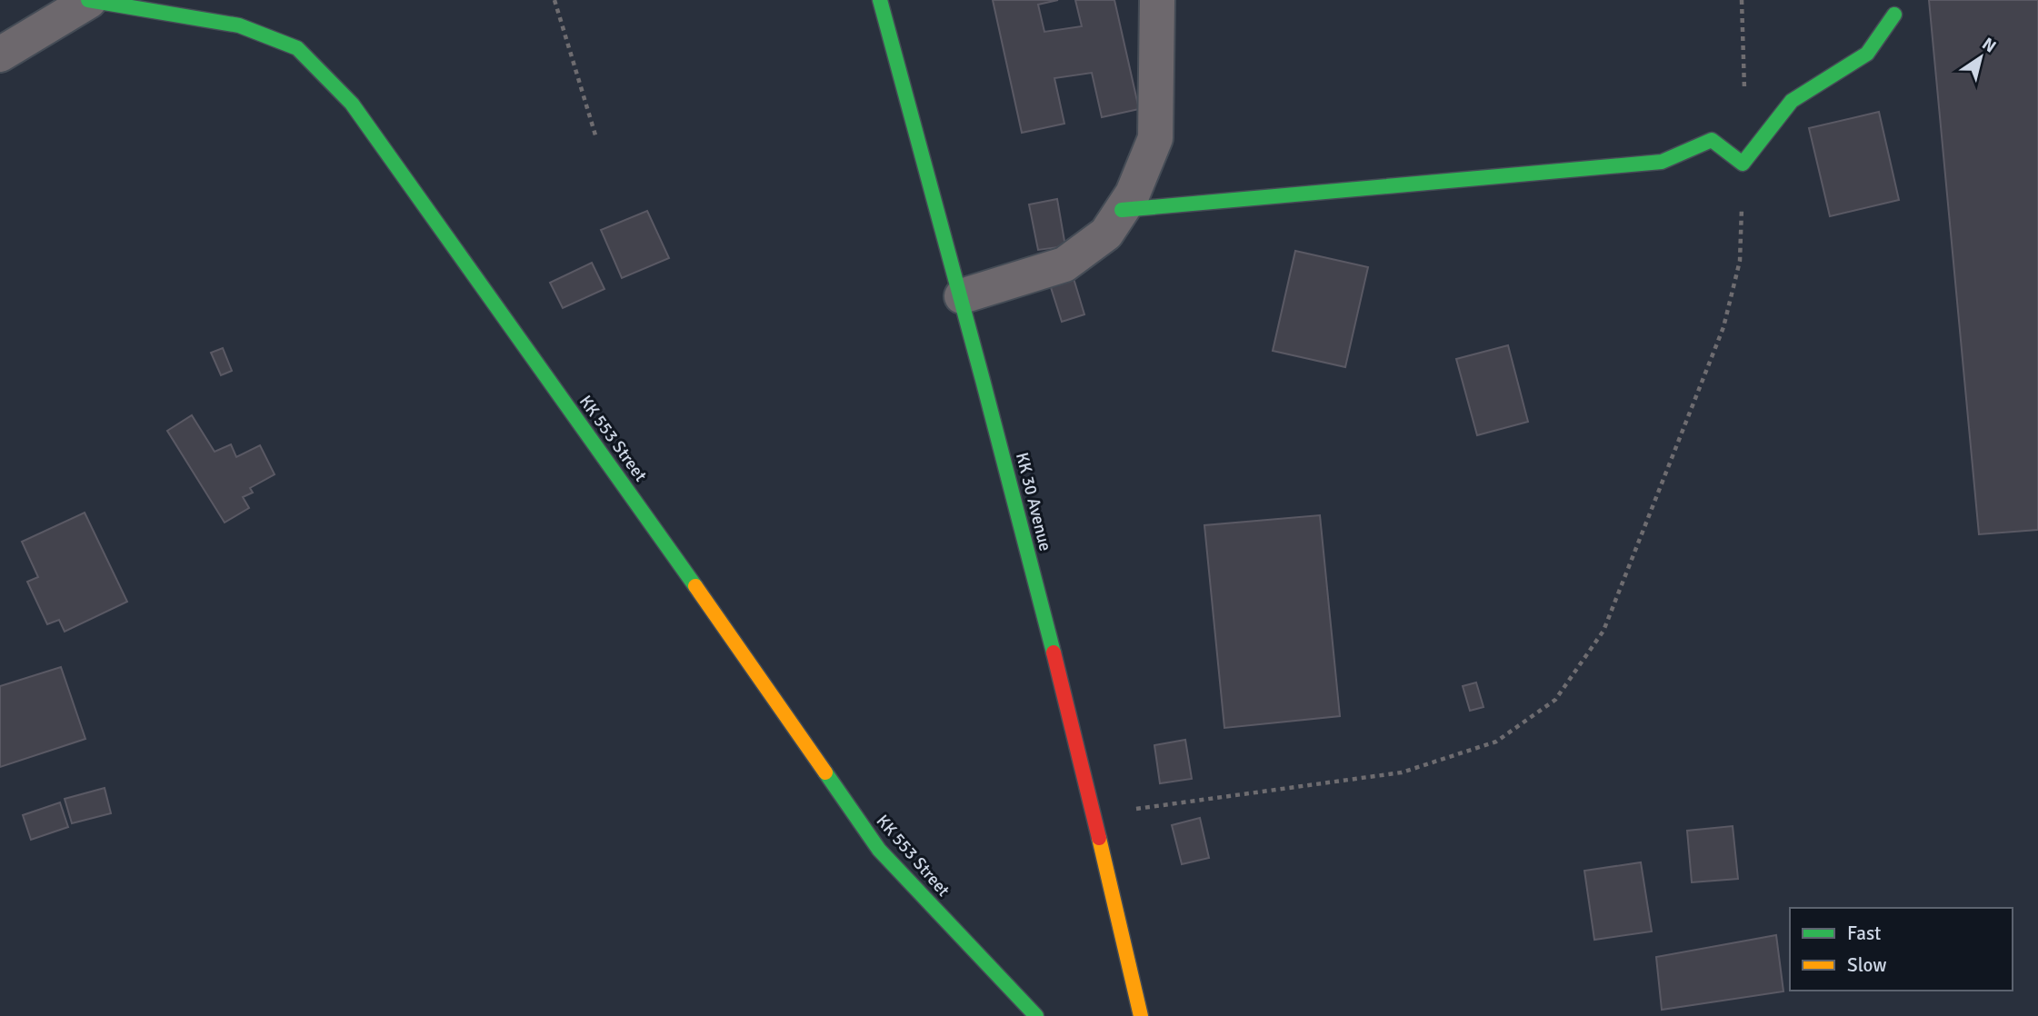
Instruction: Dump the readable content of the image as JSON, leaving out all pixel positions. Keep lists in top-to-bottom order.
{
  "streets": {
    "street": ["KK 553 Street", "KK 30 Avenue"]
  },
  "legend": ["Fast", "Slow"],
  "north": "top right"
}
